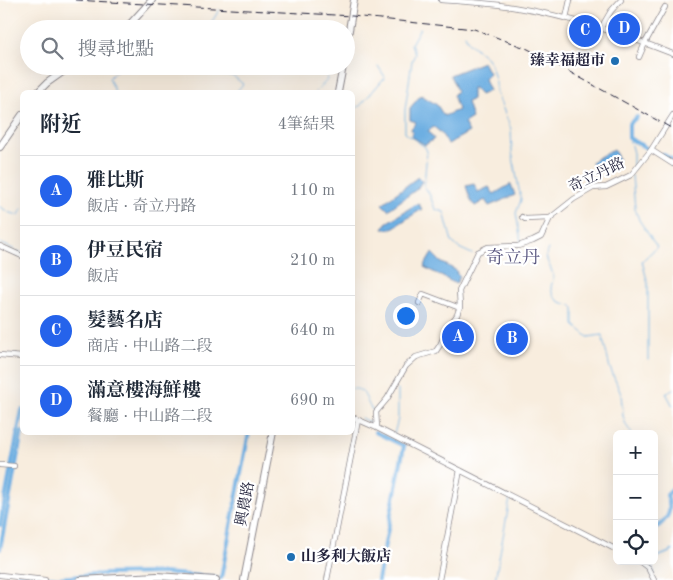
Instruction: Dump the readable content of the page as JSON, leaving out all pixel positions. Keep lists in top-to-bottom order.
{
  "streets": {
    "street": ["奇立丹路", "興農路"]
  },
  "districts": ["奇立丹"],
  "places": ["臻幸福超市", "山多利大飯店"],
  "page": {
    "pins": [
      "D",
      "C",
      "A",
      "B"
    ],
    "search": "搜尋地點",
    "heading": ["附近", "4筆結果"],
    "list": [
      {
        "mark": "A",
        "name": "雅比斯",
        "note": "飯店 · 奇立丹路",
        "value": "110 m"
      },
      {
        "mark": "B",
        "name": "伊豆民宿",
        "note": "飯店",
        "value": "210 m"
      },
      {
        "mark": "C",
        "name": "髮藝名店",
        "note": "商店 · 中山路二段",
        "value": "640 m"
      },
      {
        "mark": "D",
        "name": "滿意樓海鮮樓",
        "note": "餐廳 · 中山路二段",
        "value": "690 m"
      }
    ],
    "map_buttons": ["+", "−"]
  }
}
